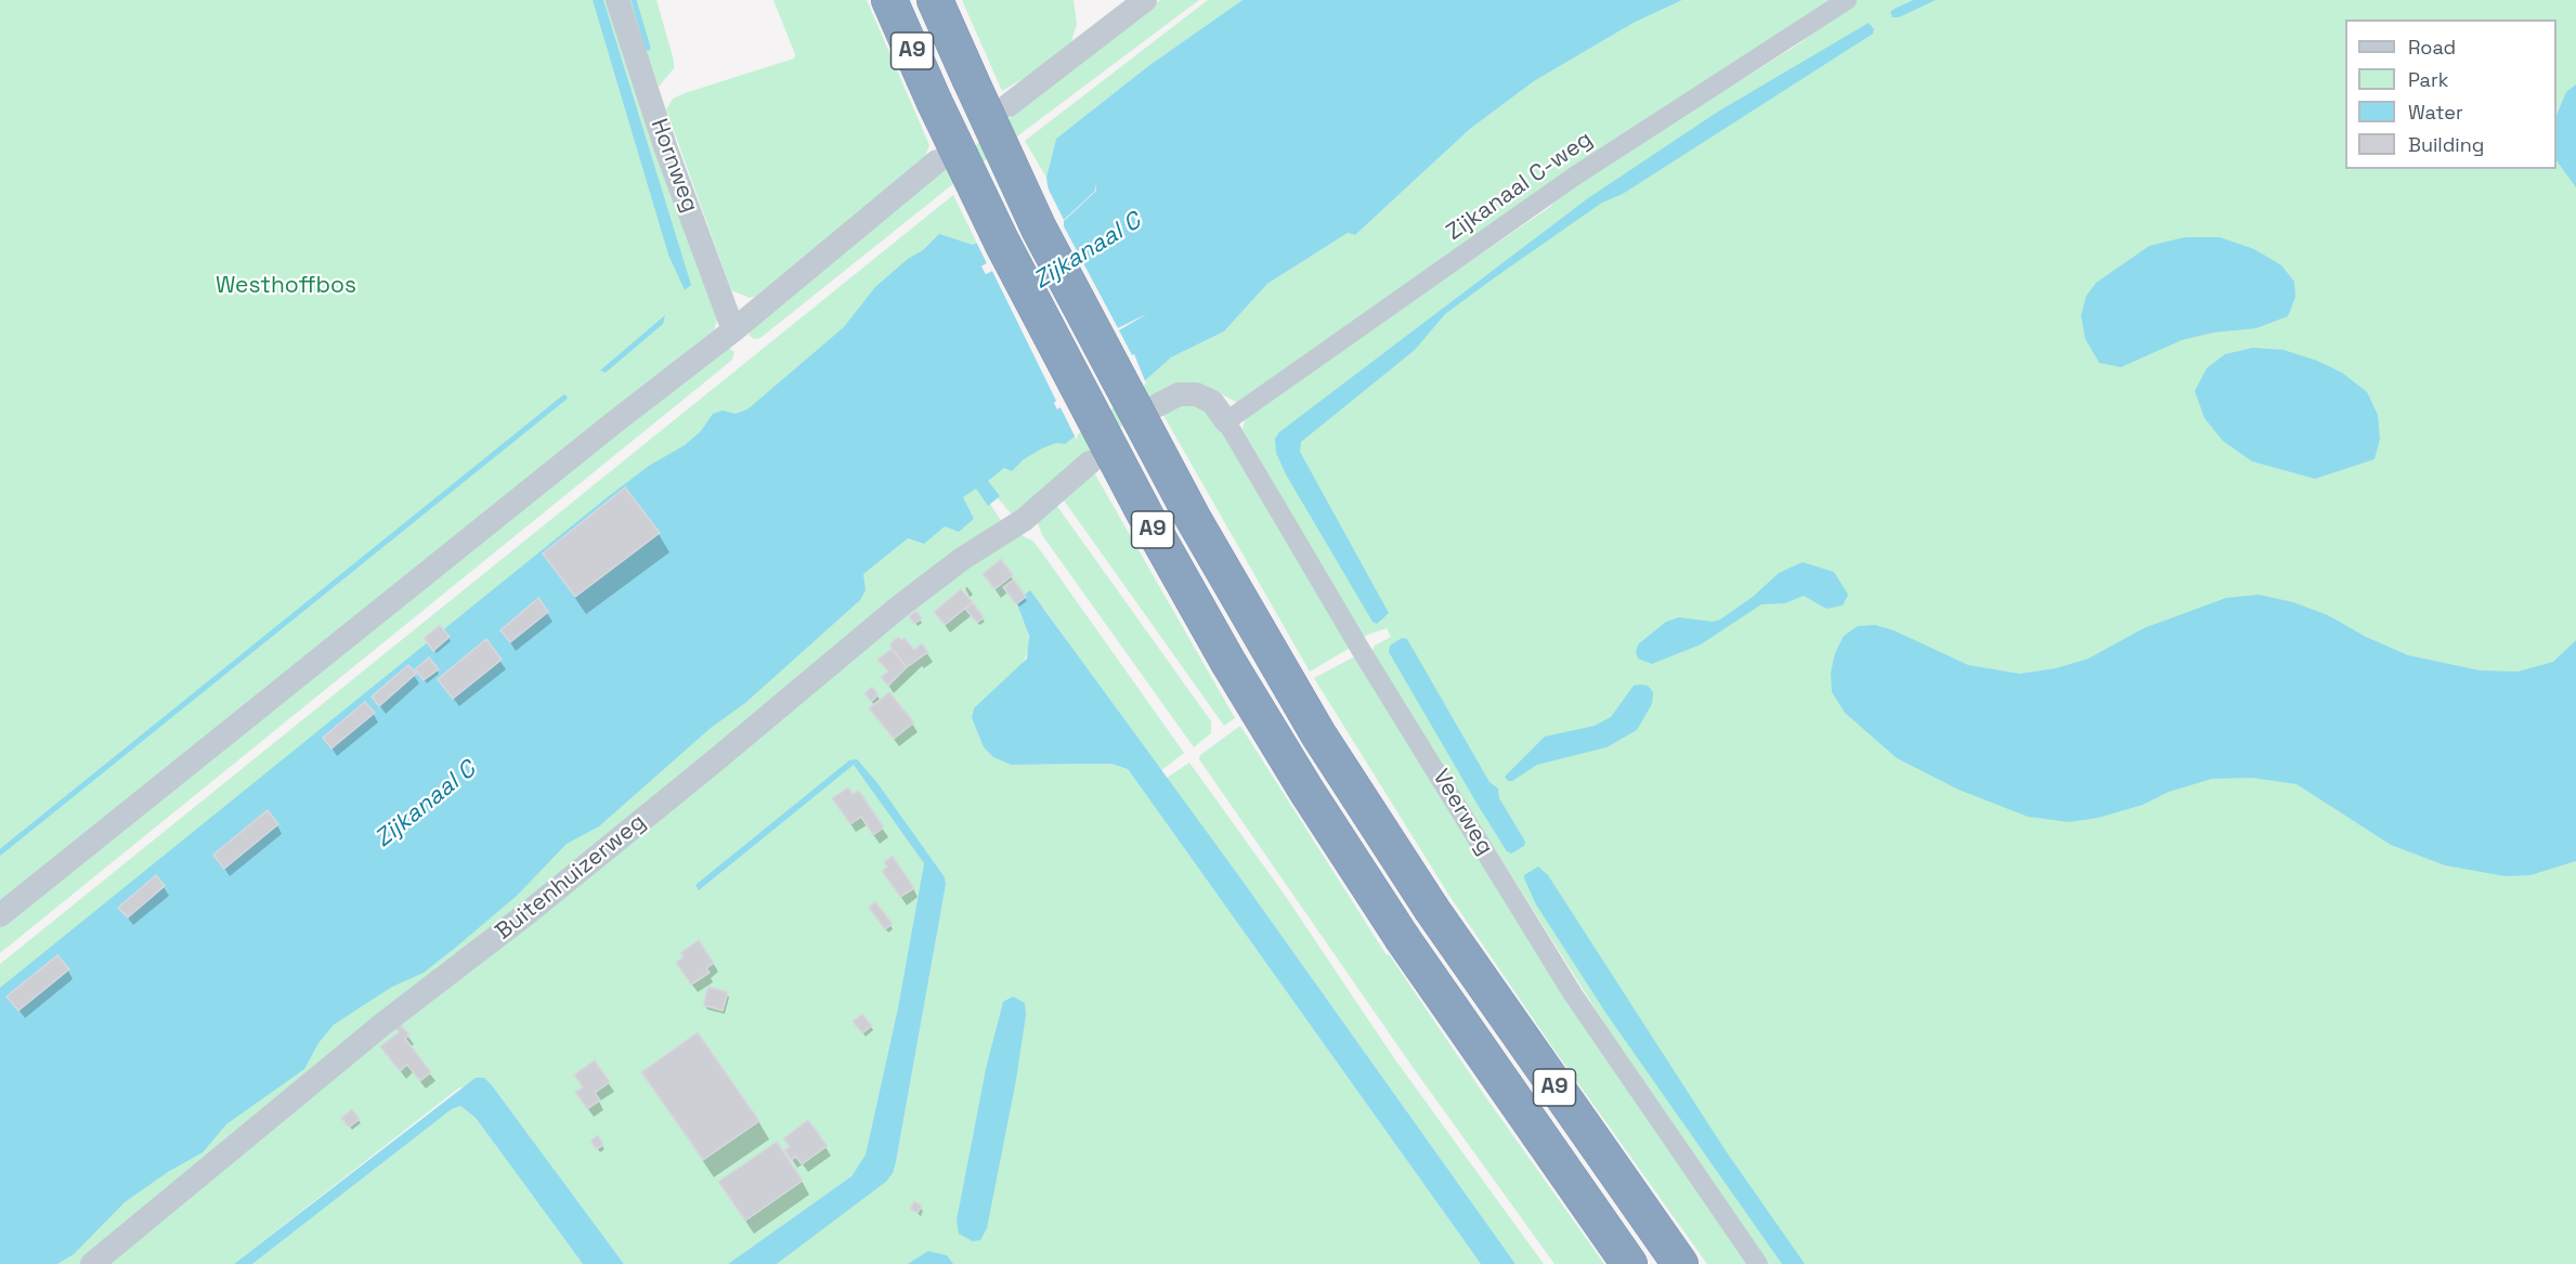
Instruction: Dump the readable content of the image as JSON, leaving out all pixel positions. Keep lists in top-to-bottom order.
{
  "streets": {
    "highway": ["A9"],
    "street": [
      "Hornweg",
      "Zijkanaal C-weg",
      "Veerweg",
      "Buitenhuizerweg"
    ]
  },
  "crossings": [
    ["Zijkanaal C-weg", "Veerweg"]
  ],
  "water": ["Zijkanaal C"],
  "parks": ["Westhoffbos"],
  "legend": [
    "Road",
    "Park",
    "Water",
    "Building"
  ]
}
